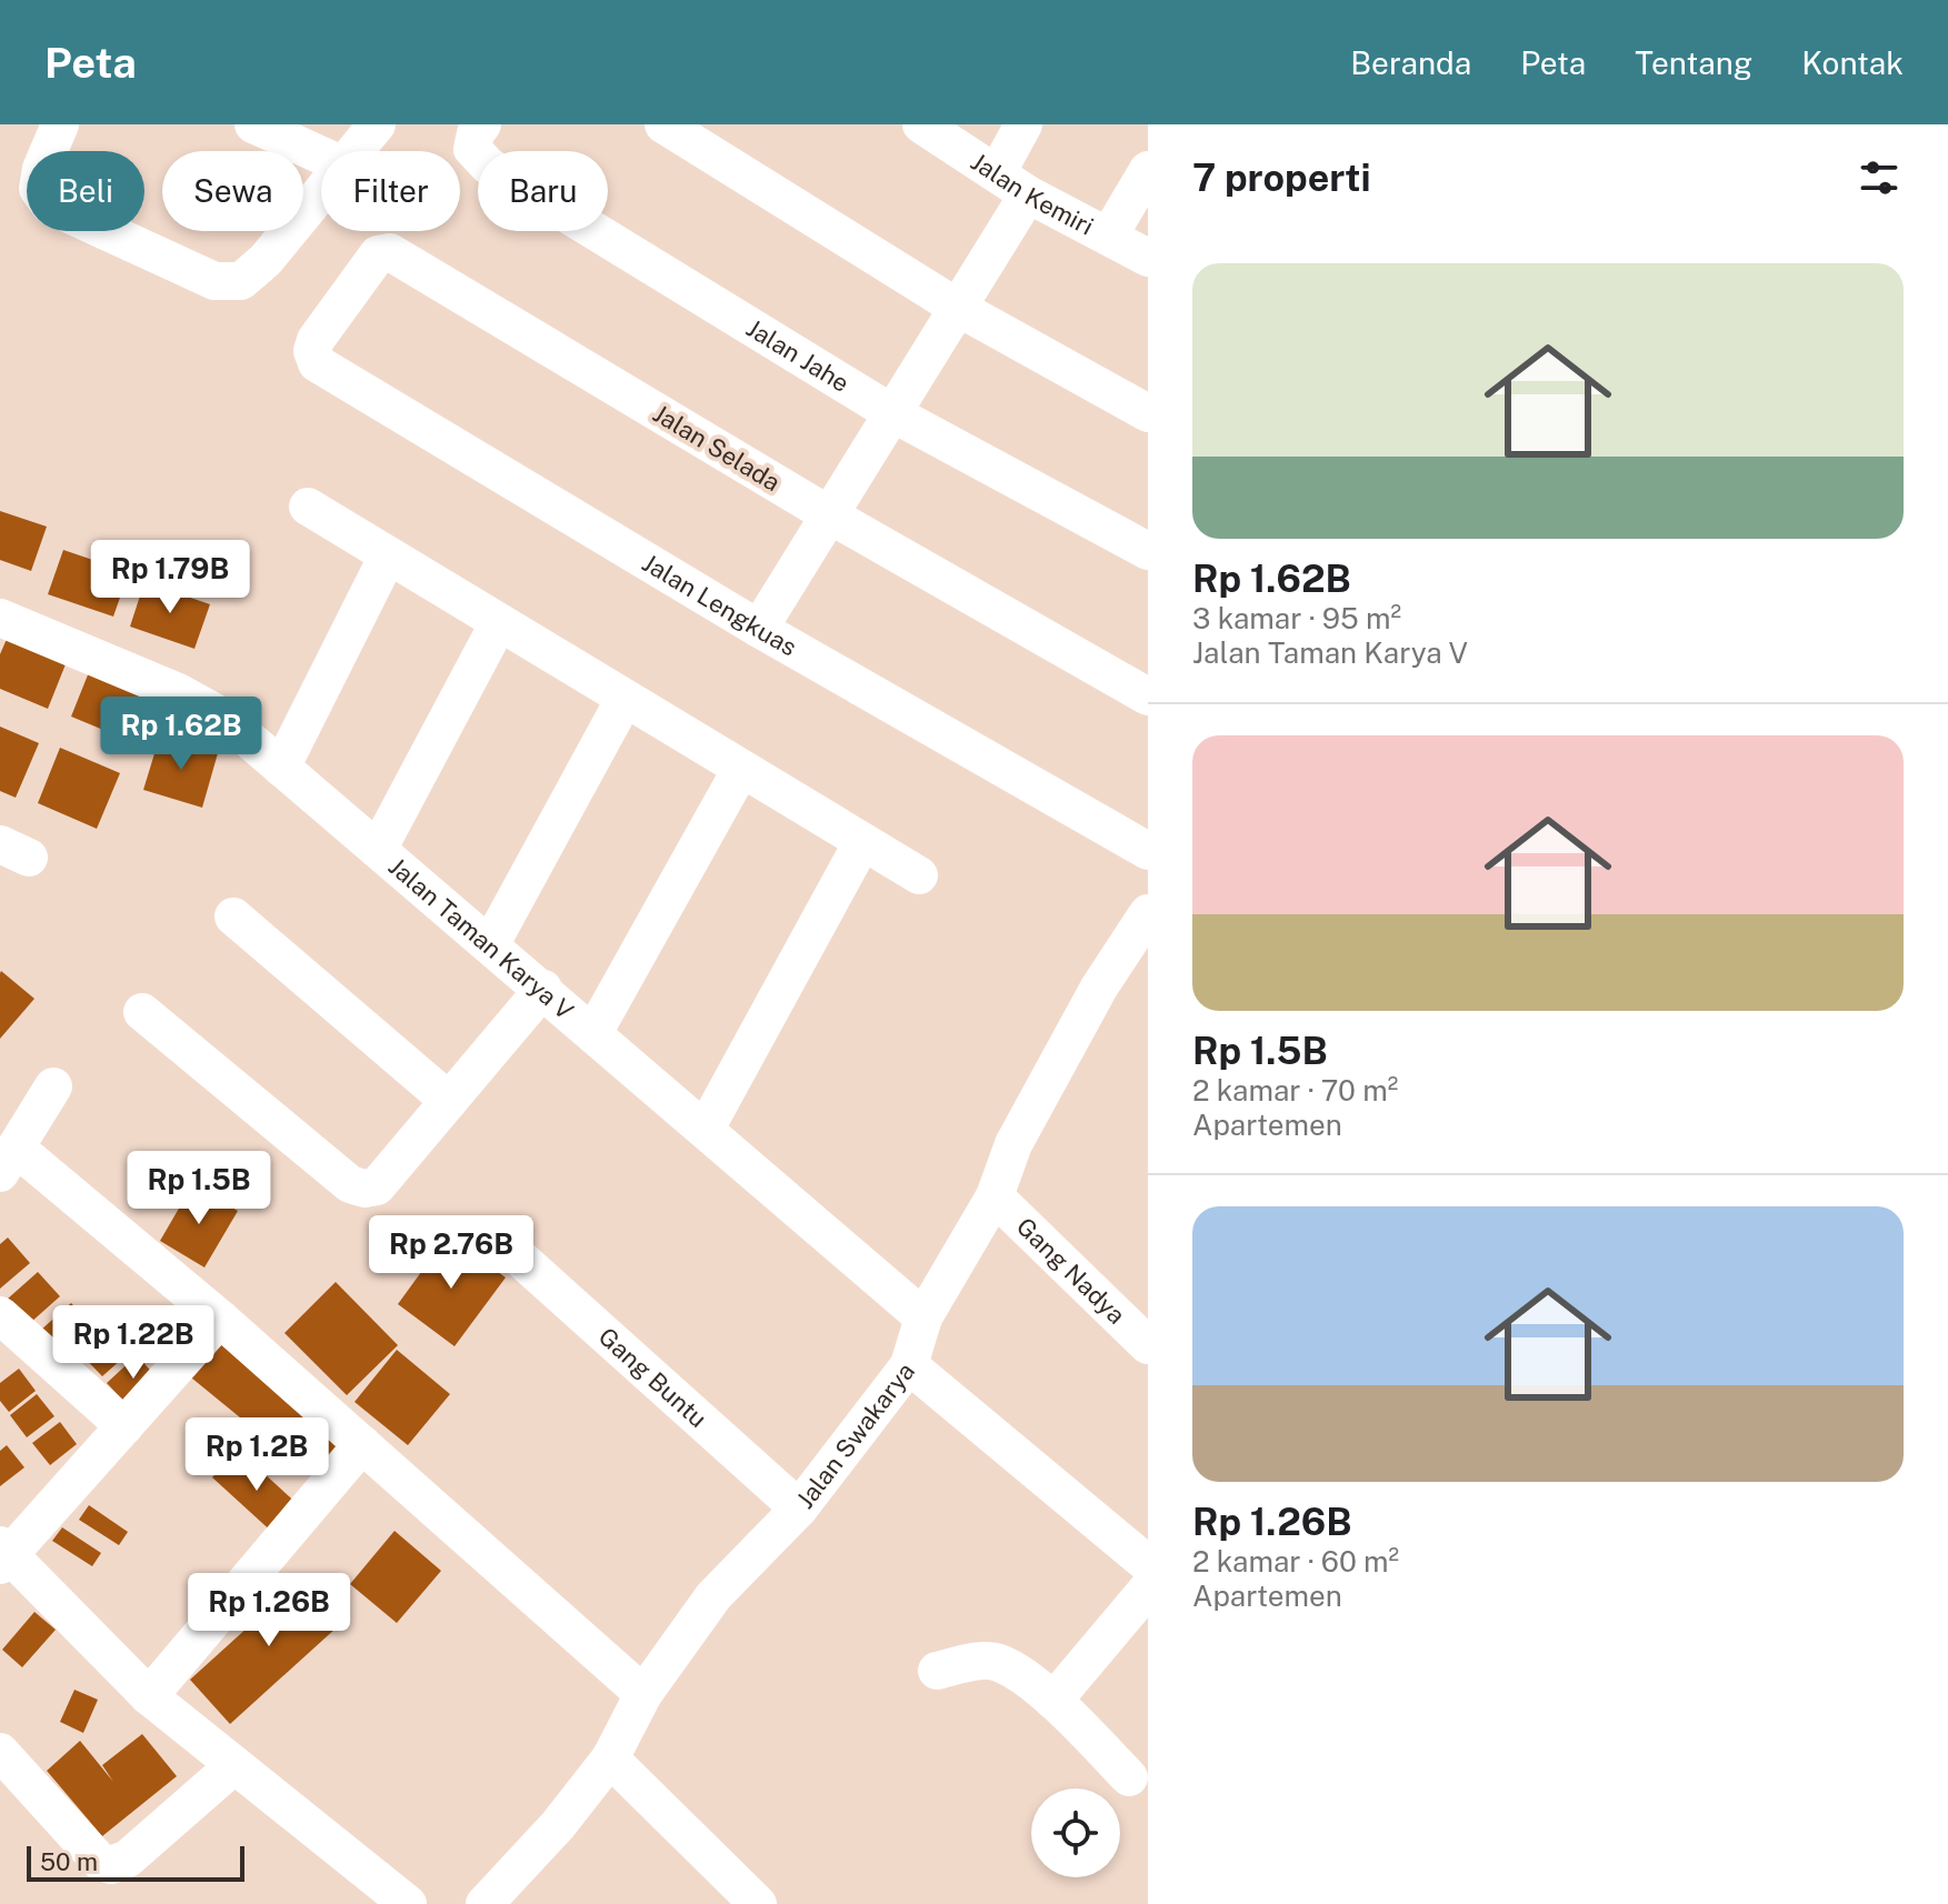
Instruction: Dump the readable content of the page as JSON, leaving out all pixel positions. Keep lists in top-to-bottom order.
{
  "streets": {
    "street": [
      "Jalan Kemiri",
      "Jalan Jahe",
      "Jalan Selada",
      "Jalan Lengkuas",
      "Jalan Taman Karya V",
      "Gang Nadya",
      "Gang Buntu",
      "Jalan Swakarya"
    ]
  },
  "crossings": [
    ["Jalan Selada", "Jalan Lengkuas"],
    ["Jalan Taman Karya V", "Jalan Swakarya"],
    ["Gang Nadya", "Jalan Swakarya"],
    ["Gang Buntu", "Jalan Swakarya"]
  ],
  "scale_bar": "50 m",
  "page": {
    "header": "Peta",
    "nav": [
      "Beranda",
      "Peta",
      "Tentang",
      "Kontak"
    ],
    "heading": "7 properti",
    "chip": [
      "Beli",
      "Sewa",
      "Filter",
      "Baru"
    ],
    "list": [
      {
        "name": "Rp 1.62B",
        "note": "3 kamar · 95 m² · Jalan Taman Karya V"
      },
      {
        "name": "Rp 1.5B",
        "note": "2 kamar · 70 m² · Apartemen"
      },
      {
        "name": "Rp 1.26B",
        "note": "2 kamar · 60 m² · Apartemen"
      }
    ],
    "price": [
      "Rp 1.79B",
      "Rp 1.62B",
      "Rp 1.5B",
      "Rp 2.76B",
      "Rp 1.22B",
      "Rp 1.2B",
      "Rp 1.26B"
    ],
    "scale": "50 m"
  }
}
